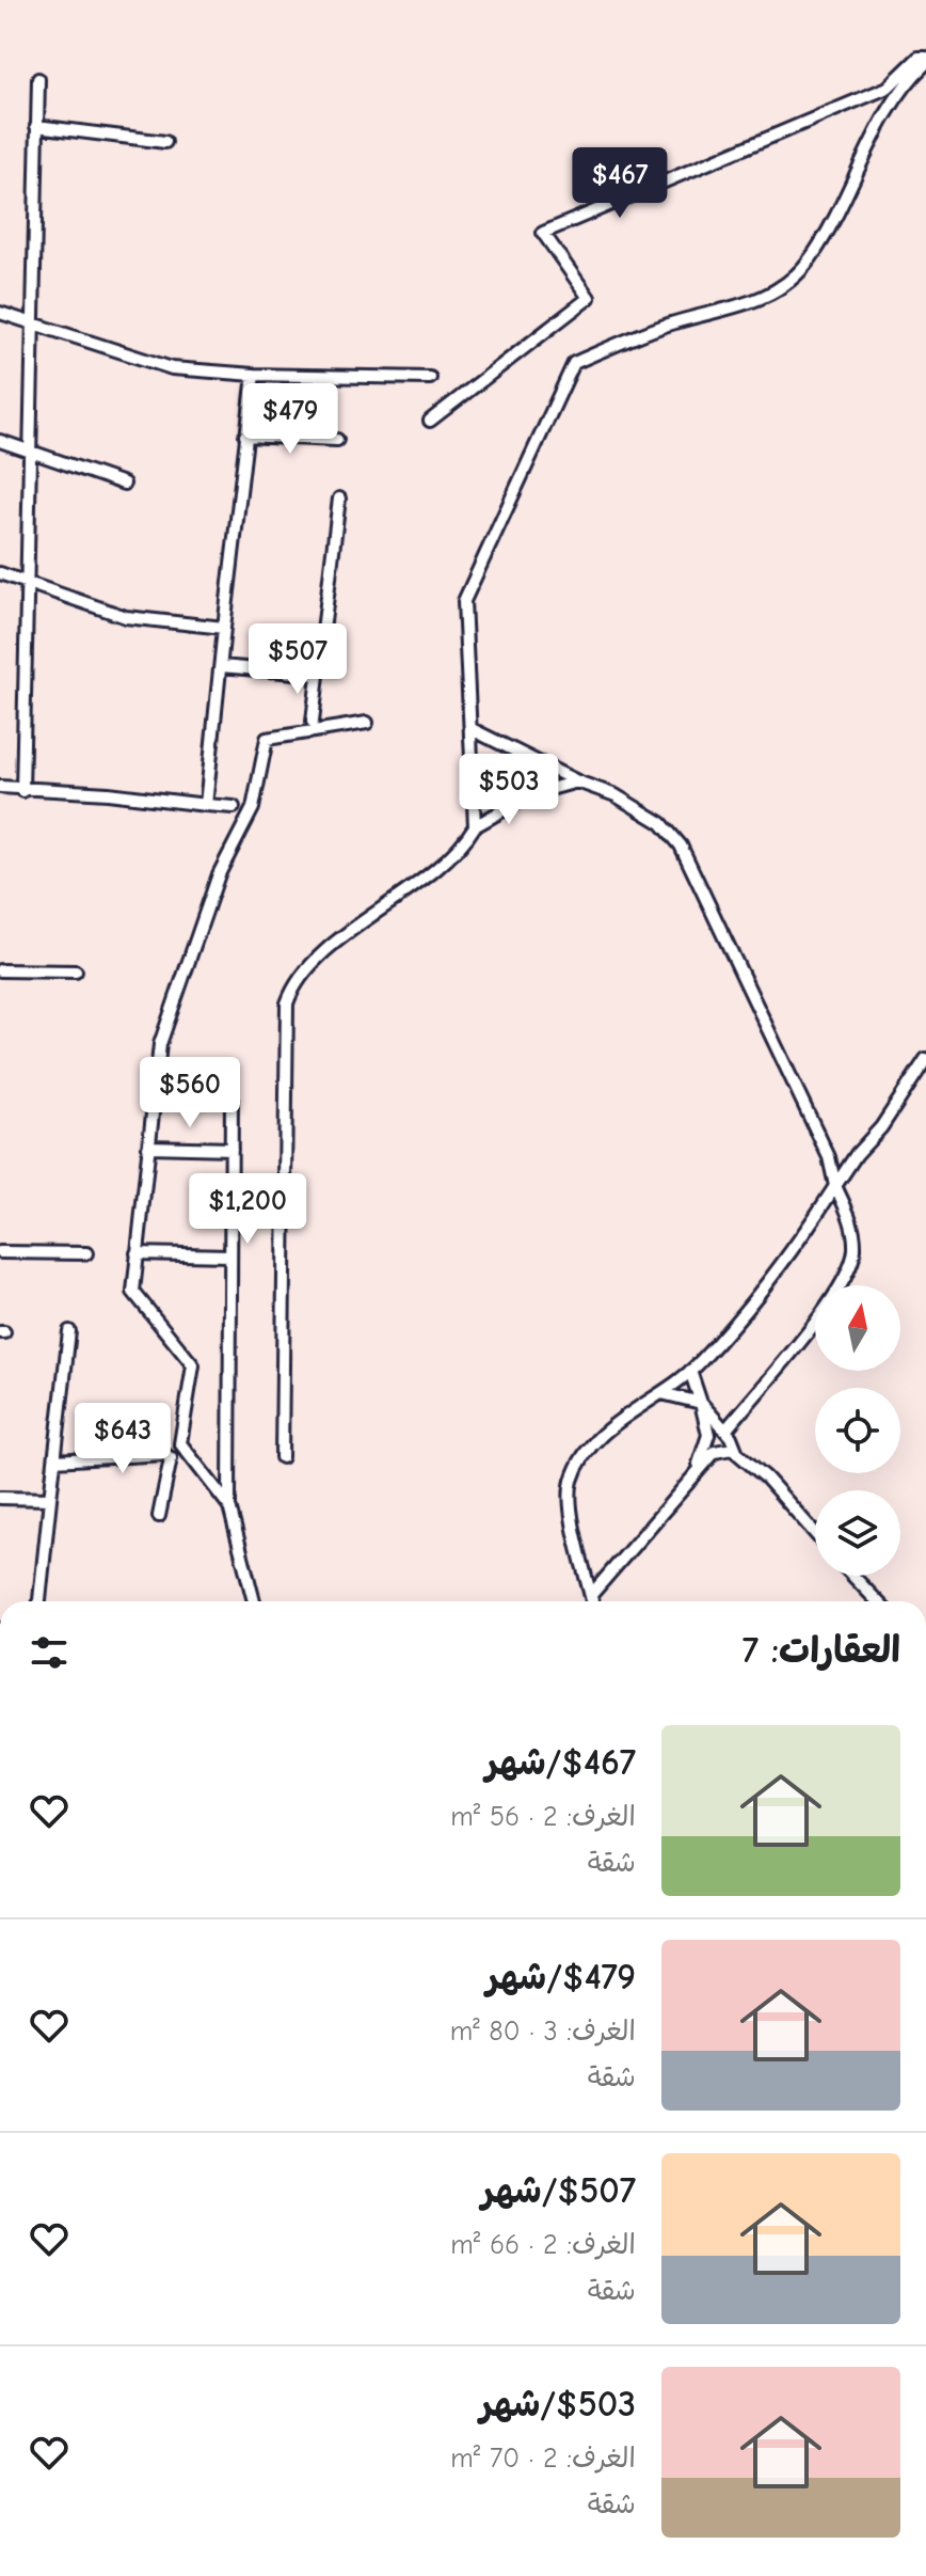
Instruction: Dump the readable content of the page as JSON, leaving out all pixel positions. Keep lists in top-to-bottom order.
{
  "north": "top",
  "page": {
    "price": [
      "$467",
      "$479",
      "$507",
      "$503",
      "$560",
      "$1,200",
      "$643"
    ],
    "heading": "العقارات: 7",
    "list": [
      {
        "name": "$467/شهر",
        "note": "الغرف: 2 · 56 m² · شقة"
      },
      {
        "name": "$479/شهر",
        "note": "الغرف: 3 · 80 m² · شقة"
      },
      {
        "name": "$507/شهر",
        "note": "الغرف: 2 · 66 m² · شقة"
      },
      {
        "name": "$503/شهر",
        "note": "الغرف: 2 · 70 m² · شقة"
      }
    ]
  }
}
